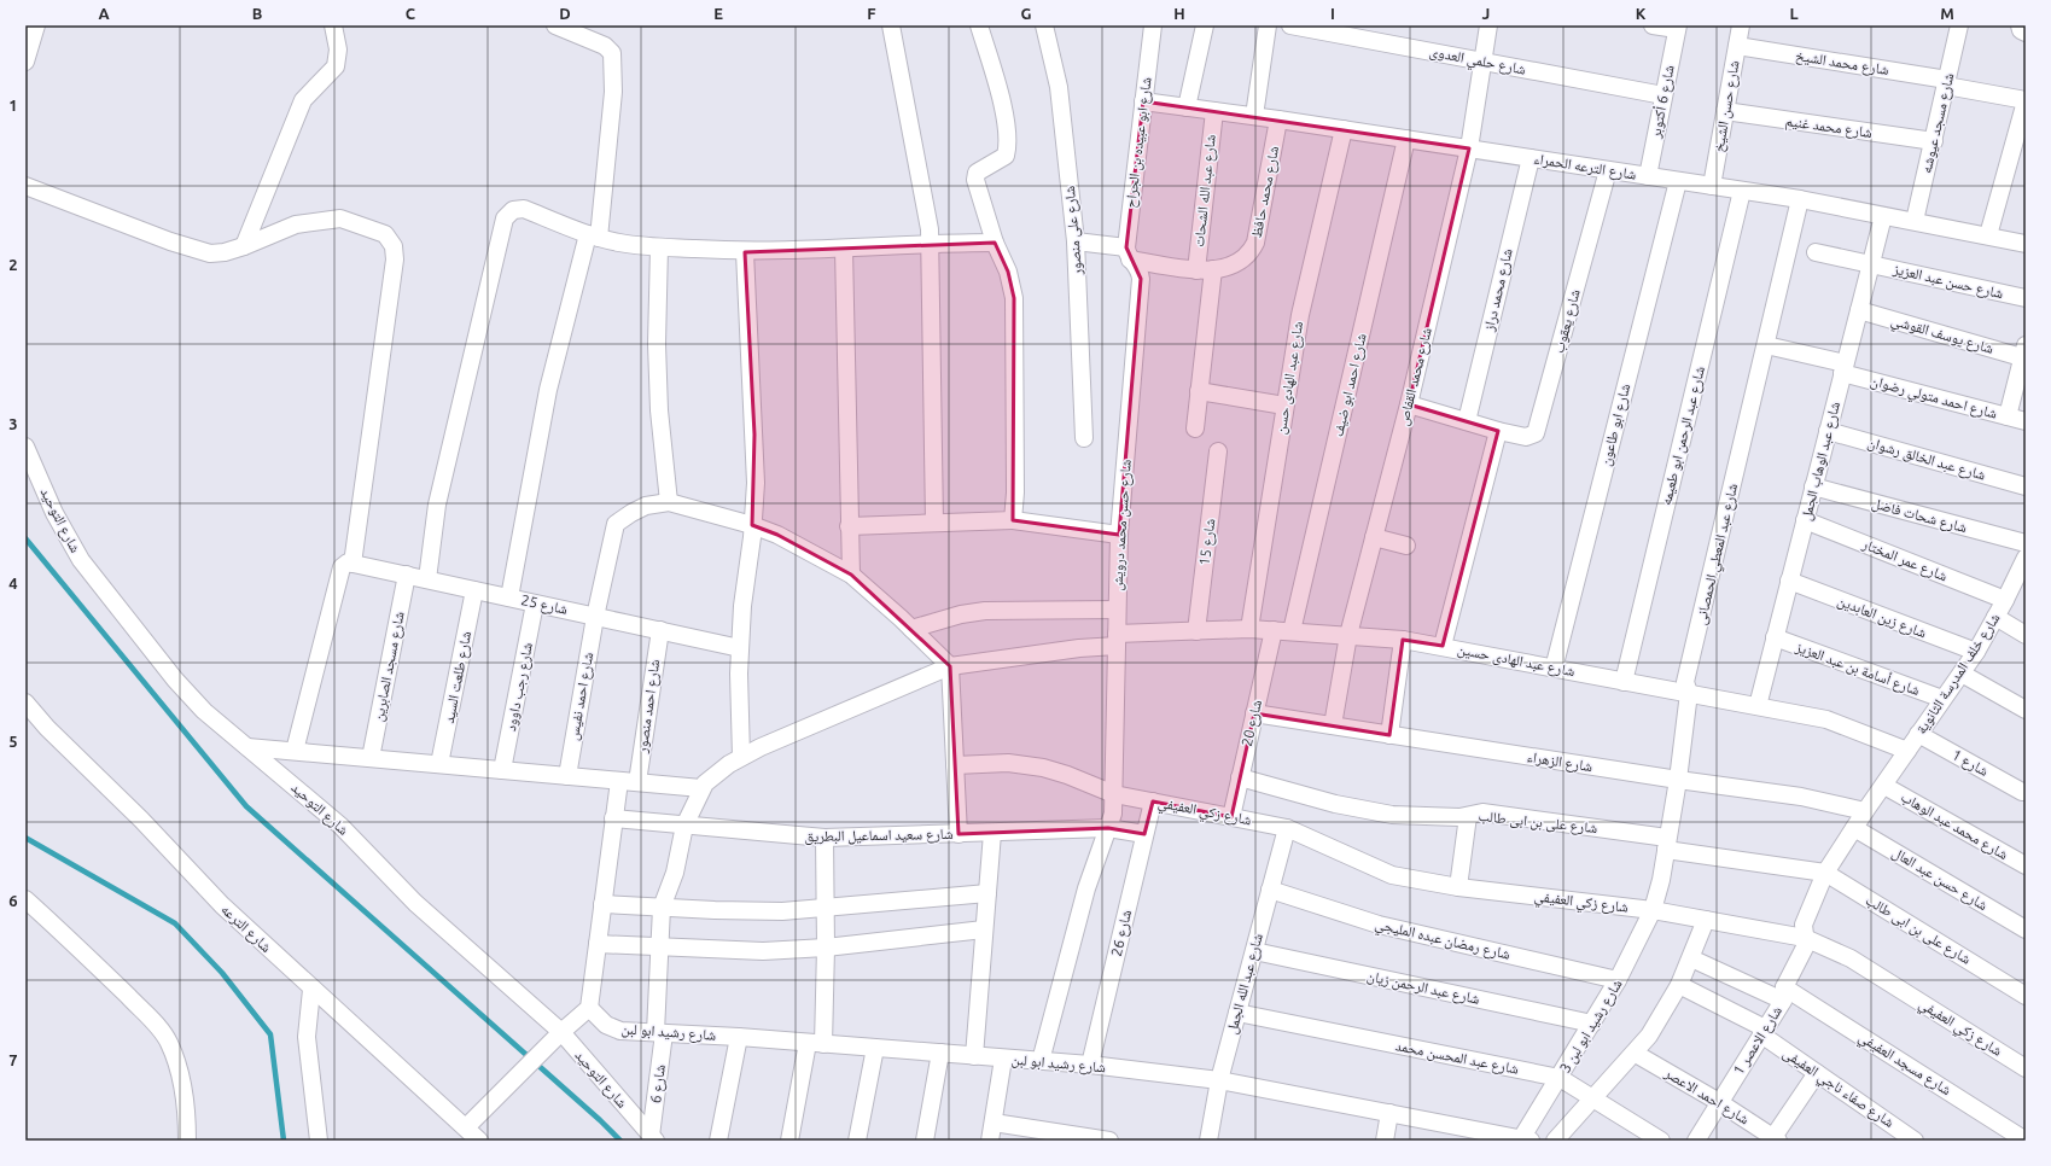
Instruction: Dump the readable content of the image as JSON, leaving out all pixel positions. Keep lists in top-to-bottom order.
{
  "streets": {
    "street": [
      "شارع حلمي العدوى",
      "شارع محمد الشيخ",
      "شارع 6 أكتوبر",
      "شارع حسن الشيخ",
      "شارع مسجد عيوشه",
      "شارع محمد غنيم",
      "شارع ابو عبيده بن الجراح",
      "شارع الترعه الحمراء",
      "شارع عبد الله الشحات",
      "شارع محمد حافظ",
      "شارع على منصور",
      "شارع حسن عبد العزيز",
      "شارع محمد دراز",
      "شارع يعقوب",
      "شارع يوسف القوشي",
      "شارع محمد القفاص",
      "شارع عبد الهادى حسن",
      "شارع احمد ابو ضيف",
      "شارع احمد متولي رضوان",
      "شارع ابو طاعون",
      "شارع عبد الرحمن ابو طعيمه",
      "شارع عبد الخالق رشوان",
      "شارع عبد الوهاب الجمل",
      "شارع شحات فاضل",
      "شارع التوحيد",
      "شارع حسن محمد درويش",
      "شارع 15",
      "شارع عبد المعطي الحمصانى",
      "شارع عمر المختار",
      "شارع 25",
      "شارع زين العابدين",
      "شارع عبد الهادى حسين",
      "شارع مسجد الصابرين",
      "شارع أسامة بن عبد العزيز",
      "شارع خلف المدرسة الثانوية",
      "شارع طلعت السيد",
      "شارع رجب داوود",
      "شارع احمد نفيس",
      "شارع احمد منصور",
      "شارع 20",
      "شارع الزهراء",
      "شارع 1",
      "شارع زكي العفيفي",
      "شارع على بن ابى طالب",
      "شارع محمد عبد الوهاب",
      "شارع سعيد اسماعيل البطريق",
      "شارع حسن عبد العال",
      "شارع الترعه",
      "شارع 26",
      "شارع رمضان عبده المليجي",
      "شارع عبد الله الجمل",
      "شارع عبد الرحمن زيان",
      "شارع رشيد ابو لبن 3",
      "شارع رشيد ابو لبن",
      "شارع الاعصر 1",
      "شارع عبد المحسن محمد",
      "شارع مسجد العفيفي",
      "شارع 6",
      "شارع صفاء ناجي العفيفى",
      "شارع احمد الاعصر"
    ]
  },
  "crossings": [
    ["شارع حلمي العدوى", "شارع 6 أكتوبر"],
    ["شارع حلمي العدوى", "شارع محمد القفاص"],
    ["شارع محمد الشيخ", "شارع حسن الشيخ"],
    ["شارع محمد الشيخ", "شارع مسجد عيوشه"],
    ["شارع 6 أكتوبر", "شارع الترعه الحمراء"],
    ["شارع حسن الشيخ", "شارع محمد غنيم"],
    ["شارع حسن الشيخ", "شارع الترعه الحمراء"],
    ["شارع مسجد عيوشه", "شارع محمد غنيم"],
    ["شارع مسجد عيوشه", "شارع الترعه الحمراء"],
    ["شارع ابو عبيده بن الجراح", "شارع الترعه الحمراء"],
    ["شارع ابو عبيده بن الجراح", "شارع محمد حافظ"],
    ["شارع ابو عبيده بن الجراح", "شارع حسن محمد درويش"],
    ["شارع الترعه الحمراء", "شارع عبد الله الشحات"],
    ["شارع الترعه الحمراء", "شارع محمد حافظ"],
    ["شارع الترعه الحمراء", "شارع محمد دراز"],
    ["شارع الترعه الحمراء", "شارع يعقوب"],
    ["شارع الترعه الحمراء", "شارع محمد القفاص"],
    ["شارع الترعه الحمراء", "شارع عبد الهادى حسن"],
    ["شارع الترعه الحمراء", "شارع احمد ابو ضيف"],
    ["شارع الترعه الحمراء", "شارع ابو طاعون"],
    ["شارع الترعه الحمراء", "شارع عبد الرحمن ابو طعيمه"],
    ["شارع الترعه الحمراء", "شارع عبد الوهاب الجمل"],
    ["شارع الترعه الحمراء", "شارع عبد المعطي الحمصانى"],
    ["شارع عبد الله الشحات", "شارع محمد حافظ"],
    ["شارع محمد حافظ", "شارع على منصور"],
    ["شارع محمد حافظ", "شارع حسن محمد درويش"],
    ["شارع حسن عبد العزيز", "شارع عبد الوهاب الجمل"],
    ["شارع يوسف القوشي", "شارع عبد الوهاب الجمل"],
    ["شارع محمد القفاص", "شارع عبد الهادى حسين"],
    ["شارع محمد القفاص", "شارع الزهراء"],
    ["شارع عبد الهادى حسن", "شارع عبد الهادى حسين"],
    ["شارع احمد ابو ضيف", "شارع عبد الهادى حسين"],
    ["شارع احمد متولي رضوان", "شارع عبد الوهاب الجمل"],
    ["شارع احمد متولي رضوان", "شارع عبد المعطي الحمصانى"],
    ["شارع ابو طاعون", "شارع عبد الهادى حسين"],
    ["شارع عبد الرحمن ابو طعيمه", "شارع عبد الهادى حسين"],
    ["شارع عبد الخالق رشوان", "شارع عبد الوهاب الجمل"],
    ["شارع عبد الوهاب الجمل", "شارع شحات فاضل"],
    ["شارع عبد الوهاب الجمل", "شارع عمر المختار"],
    ["شارع عبد الوهاب الجمل", "شارع زين العابدين"],
    ["شارع عبد الوهاب الجمل", "شارع عبد الهادى حسين"],
    ["شارع عبد الوهاب الجمل", "شارع أسامة بن عبد العزيز"],
    ["شارع التوحيد", "شارع 6"],
    ["شارع حسن محمد درويش", "شارع عبد الهادى حسين"],
    ["شارع حسن محمد درويش", "شارع زكي العفيفي"],
    ["شارع حسن محمد درويش", "شارع سعيد اسماعيل البطريق"],
    ["شارع حسن محمد درويش", "شارع رشيد ابو لبن"],
    ["شارع 15", "شارع عبد الهادى حسين"],
    ["شارع عبد المعطي الحمصانى", "شارع عبد الهادى حسين"],
    ["شارع عبد المعطي الحمصانى", "شارع الزهراء"],
    ["شارع عبد المعطي الحمصانى", "شارع زكي العفيفي"],
    ["شارع عبد المعطي الحمصانى", "شارع على بن ابى طالب"],
    ["شارع عبد المعطي الحمصانى", "شارع رشيد ابو لبن 3"],
    ["شارع عمر المختار", "شارع خلف المدرسة الثانوية"],
    ["شارع 25", "شارع مسجد الصابرين"],
    ["شارع 25", "شارع طلعت السيد"],
    ["شارع 25", "شارع رجب داوود"],
    ["شارع 25", "شارع احمد نفيس"],
    ["شارع 25", "شارع احمد منصور"],
    ["شارع زين العابدين", "شارع خلف المدرسة الثانوية"],
    ["شارع عبد الهادى حسين", "شارع خلف المدرسة الثانوية"],
    ["شارع عبد الهادى حسين", "شارع 20"],
    ["شارع عبد الهادى حسين", "شارع 6"],
    ["شارع أسامة بن عبد العزيز", "شارع خلف المدرسة الثانوية"],
    ["شارع خلف المدرسة الثانوية", "شارع 1"],
    ["شارع خلف المدرسة الثانوية", "شارع محمد عبد الوهاب"],
    ["شارع خلف المدرسة الثانوية", "شارع الاعصر 1"],
    ["شارع 20", "شارع الزهراء"],
    ["شارع 20", "شارع زكي العفيفي"],
    ["شارع 20", "شارع على بن ابى طالب"],
    ["شارع الزهراء", "شارع الاعصر 1"],
    ["شارع زكي العفيفي", "شارع 26"],
    ["شارع زكي العفيفي", "شارع عبد الله الجمل"],
    ["شارع زكي العفيفي", "شارع رشيد ابو لبن 3"],
    ["شارع زكي العفيفي", "شارع الاعصر 1"],
    ["شارع على بن ابى طالب", "شارع الاعصر 1"],
    ["شارع محمد عبد الوهاب", "شارع الاعصر 1"],
    ["شارع سعيد اسماعيل البطريق", "شارع 26"],
    ["شارع سعيد اسماعيل البطريق", "شارع 6"],
    ["شارع حسن عبد العال", "شارع الاعصر 1"],
    ["شارع 26", "شارع رشيد ابو لبن"],
    ["شارع رمضان عبده المليجي", "شارع عبد الله الجمل"],
    ["شارع رمضان عبده المليجي", "شارع رشيد ابو لبن 3"],
    ["شارع عبد الله الجمل", "شارع عبد الرحمن زيان"],
    ["شارع عبد الله الجمل", "شارع رشيد ابو لبن"],
    ["شارع عبد الله الجمل", "شارع عبد المحسن محمد"],
    ["شارع عبد الرحمن زيان", "شارع رشيد ابو لبن 3"],
    ["شارع رشيد ابو لبن 3", "شارع رشيد ابو لبن"],
    ["شارع رشيد ابو لبن 3", "شارع عبد المحسن محمد"],
    ["شارع رشيد ابو لبن", "شارع 6"],
    ["شارع الاعصر 1", "شارع مسجد العفيفي"],
    ["شارع الاعصر 1", "شارع صفاء ناجي العفيفى"],
    ["شارع الاعصر 1", "شارع احمد الاعصر"]
  ],
  "grid": {
    "columns": [
      "A",
      "B",
      "C",
      "D",
      "E",
      "F",
      "G",
      "H",
      "I",
      "J",
      "K",
      "L",
      "M"
    ],
    "rows": [
      "1",
      "2",
      "3",
      "4",
      "5",
      "6",
      "7"
    ]
  }
}
